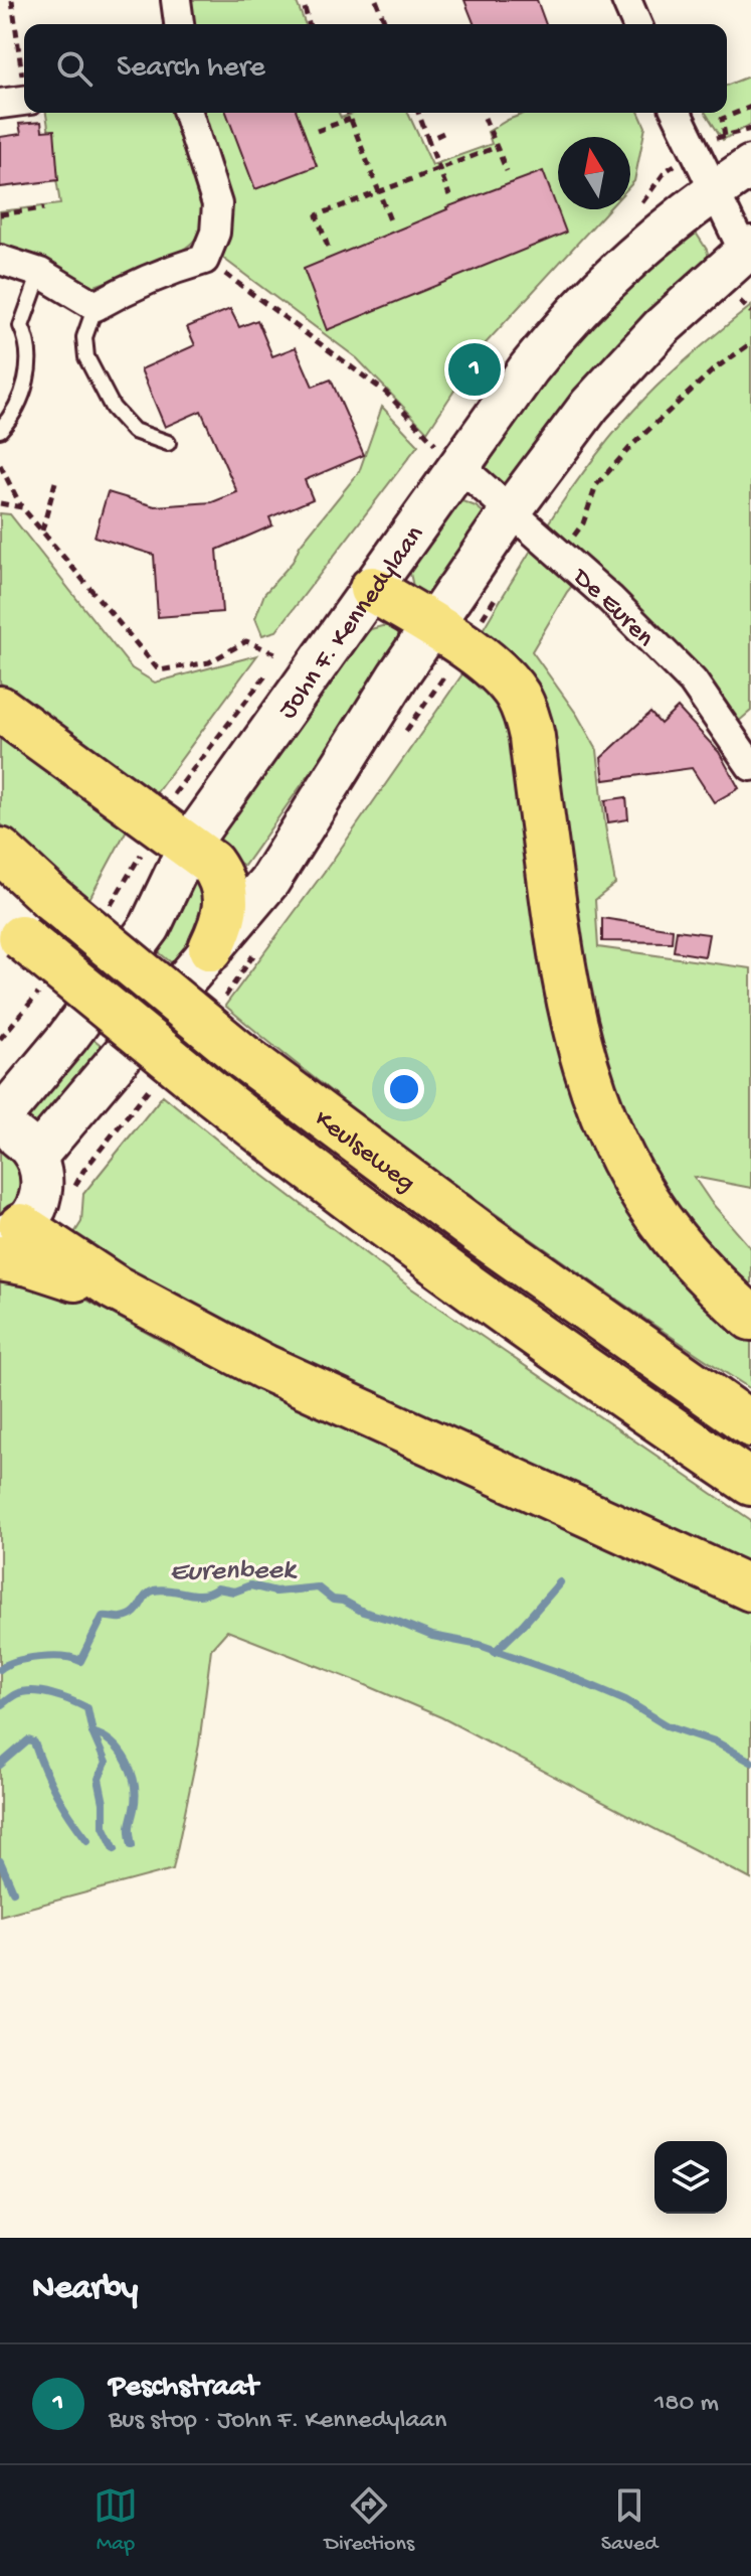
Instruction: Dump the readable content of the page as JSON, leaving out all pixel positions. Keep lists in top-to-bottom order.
{
  "streets": {
    "highway": ["Keulseweg"],
    "street": ["De Euren", "John F. Kennedylaan"]
  },
  "crossings": [
    ["De Euren", "John F. Kennedylaan"]
  ],
  "water": ["Eurenbeek"],
  "north": "top",
  "page": {
    "search": "Search here",
    "pins": "1",
    "heading": "Nearby",
    "list": [
      {
        "mark": "1",
        "name": "Peschstraat",
        "note": "Bus stop · John F. Kennedylaan",
        "value": "180 m"
      }
    ],
    "nav": ["Map", "Directions", "Saved"]
  }
}
